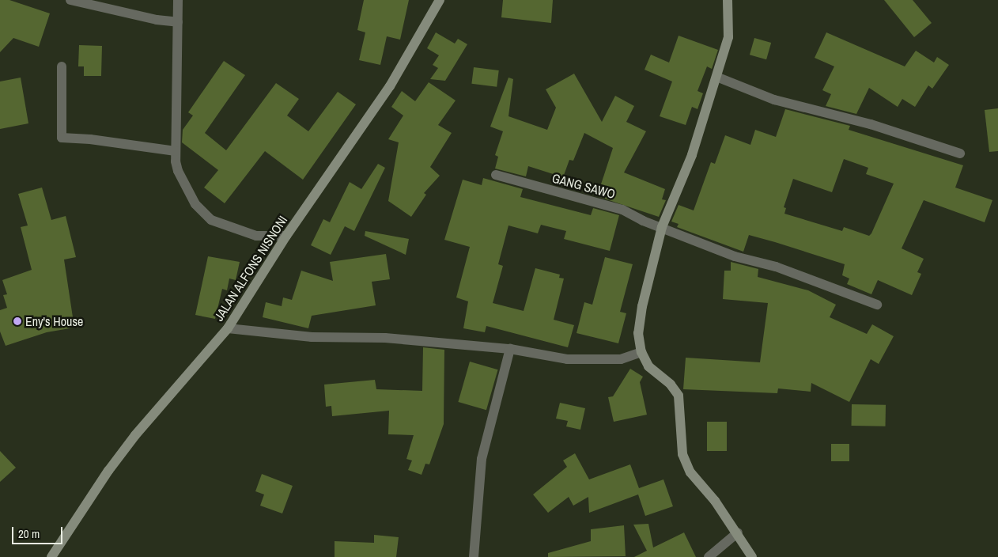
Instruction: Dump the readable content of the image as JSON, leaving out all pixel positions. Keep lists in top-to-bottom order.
{
  "streets": {
    "main road": ["JALAN ALFONS NISNONI"],
    "street": ["GANG SAWO"]
  },
  "places": ["Eny's House"],
  "scale_bar": "20 m"
}
